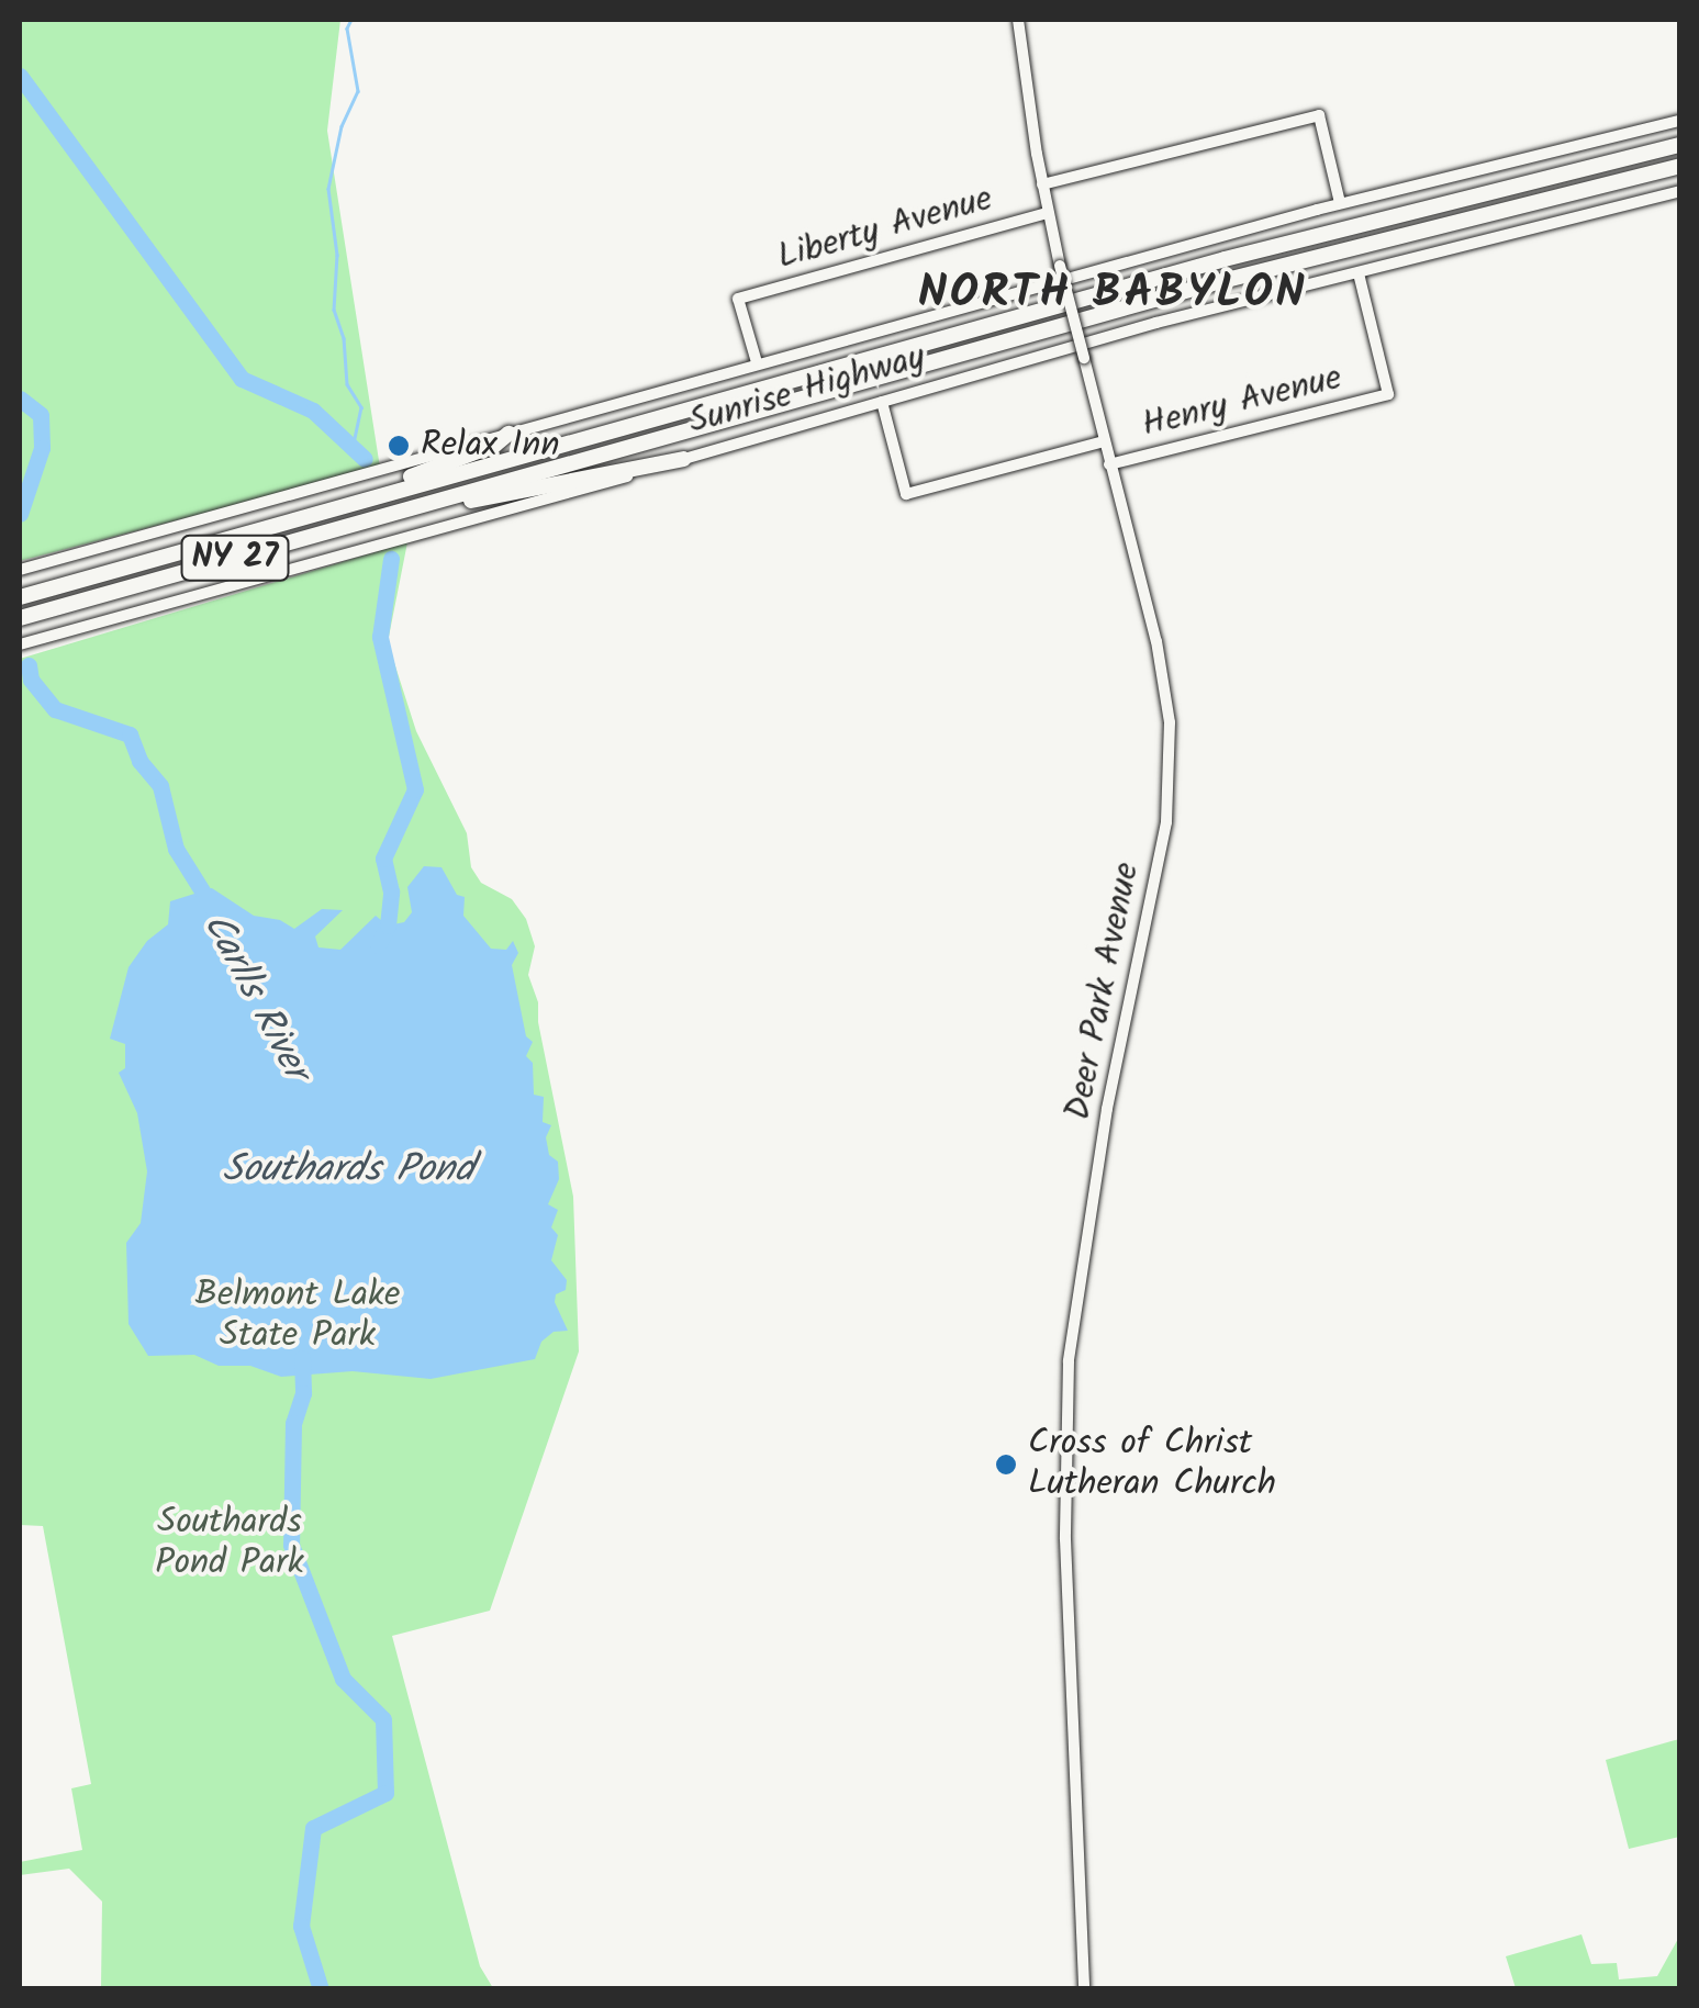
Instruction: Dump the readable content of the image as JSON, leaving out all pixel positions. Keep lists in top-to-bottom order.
{
  "streets": {
    "highway": ["Sunrise Highway", "NY 27"],
    "main road": ["Liberty Avenue", "Henry Avenue", "Deer Park Avenue"]
  },
  "crossings": [
    ["Liberty Avenue", "Sunrise Highway"],
    ["Liberty Avenue", "Deer Park Avenue"],
    ["Sunrise Highway", "Henry Avenue"],
    ["Henry Avenue", "Deer Park Avenue"]
  ],
  "districts": ["NORTH BABYLON"],
  "water": ["Carlls River", "Southards Pond"],
  "parks": ["Belmont Lake State Park", "Southards Pond Park"],
  "places": ["Relax Inn", "Cross of Christ Lutheran Church"]
}
